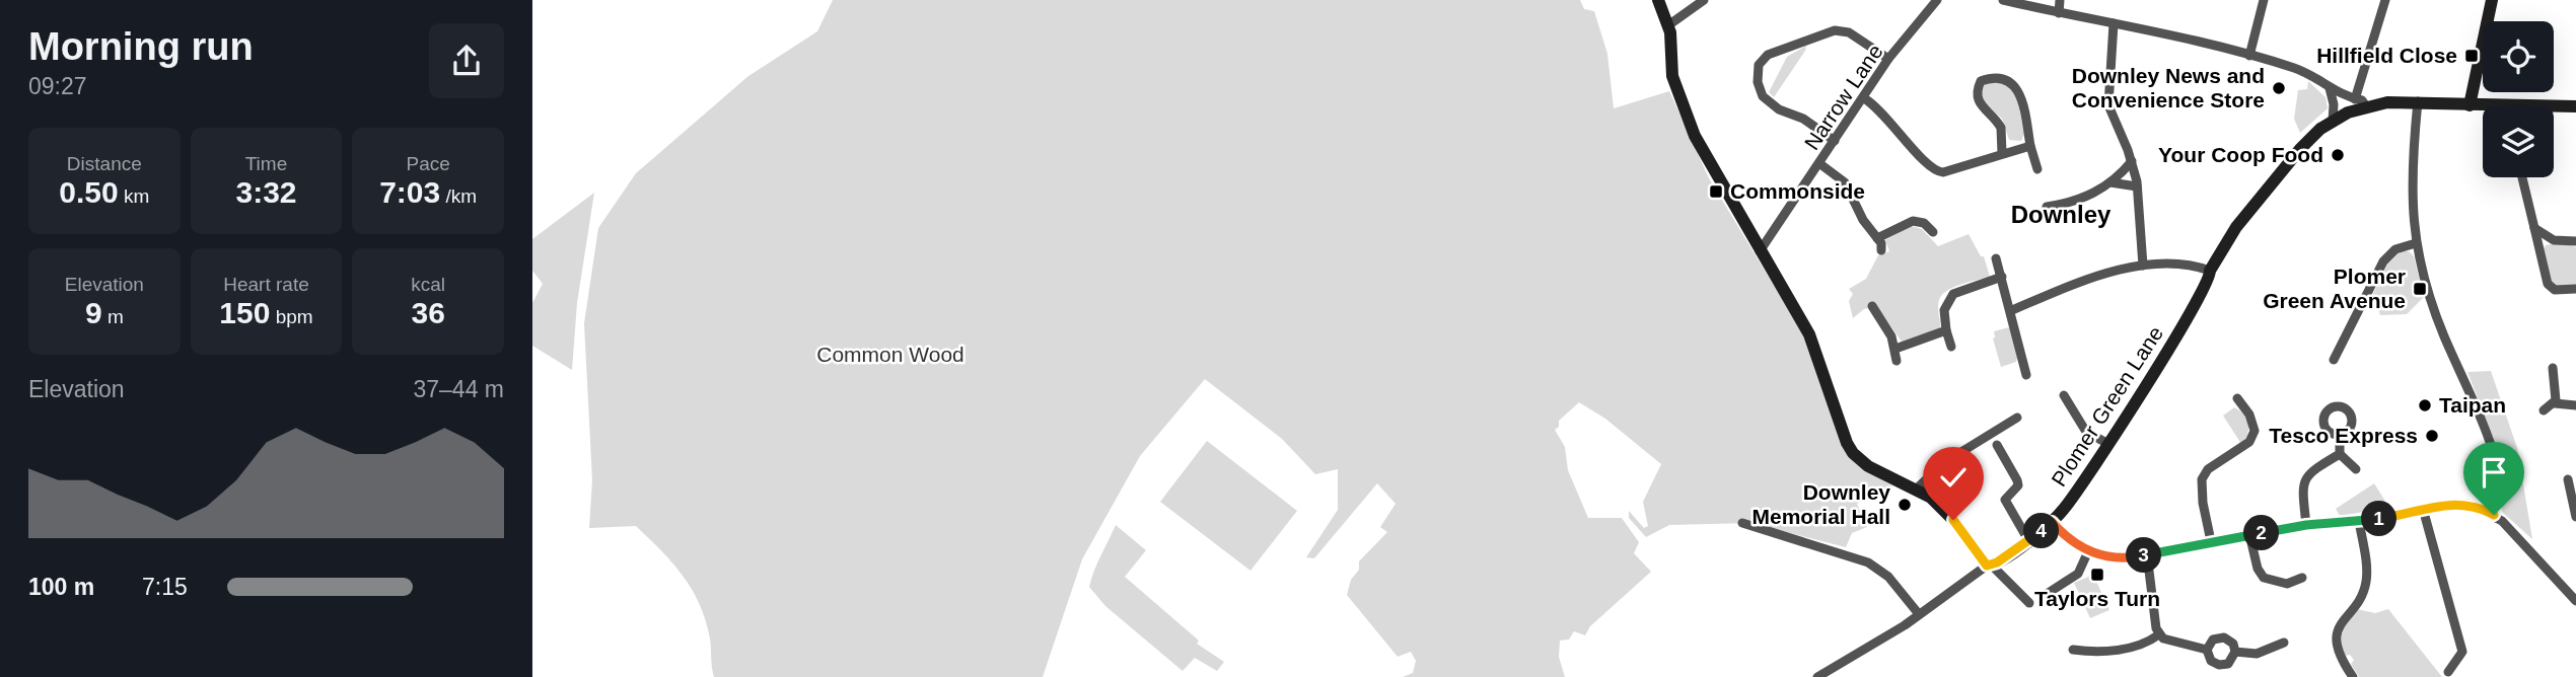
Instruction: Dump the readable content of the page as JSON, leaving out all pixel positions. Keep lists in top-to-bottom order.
{
  "streets": {
    "street": ["Narrow Lane", "Plomer Green Lane"]
  },
  "districts": ["Downley"],
  "parks": ["Common Wood"],
  "places": {
    "transit": [
      "Hillfield Close",
      "Commonside",
      "Plomer Green Avenue",
      "Taylors Turn"
    ],
    "other": [
      "Downley News and Convenience Store",
      "Your Coop Food",
      "Taipan",
      "Tesco Express",
      "Downley Memorial Hall"
    ]
  },
  "page": {
    "heading": ["Morning run", "09:27"],
    "stats": [
      ["Distance", "0.50 km"],
      ["Time", "3:32"],
      ["Pace", "7:03 /km"],
      ["Elevation", "9 m"],
      ["Heart rate", "150 bpm"],
      ["kcal", "36"]
    ],
    "chart": ["Elevation", "37–44 m"],
    "pins": [
      "1",
      "4",
      "2",
      "3"
    ],
    "list": [
      {
        "name": "100 m",
        "note": "7:15"
      }
    ]
  }
}
